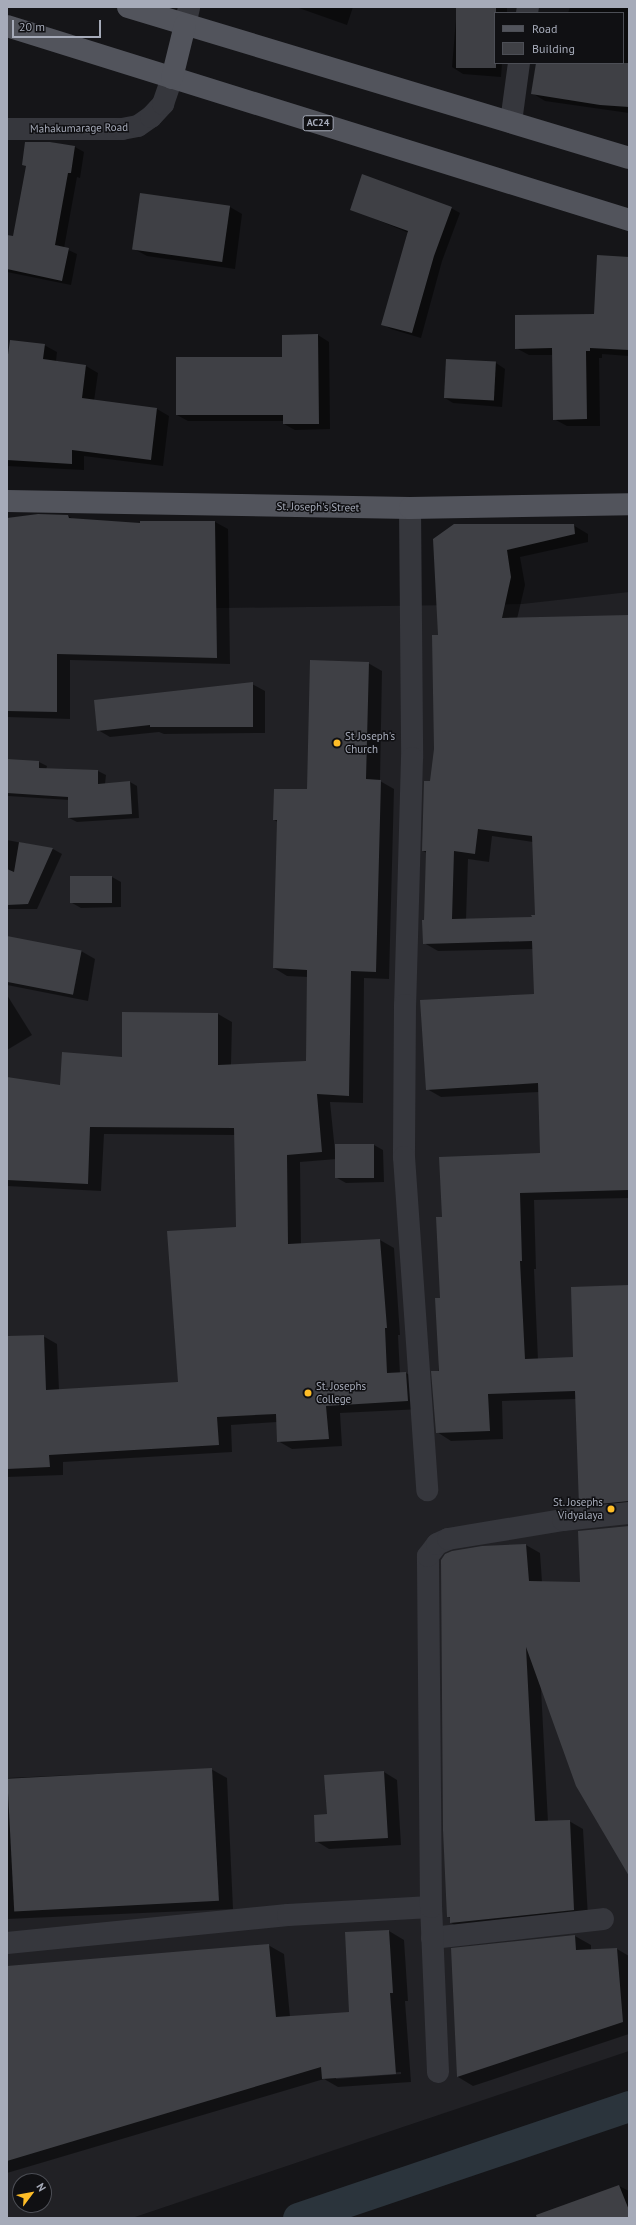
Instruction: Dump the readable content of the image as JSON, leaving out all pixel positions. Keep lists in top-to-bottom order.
{
  "streets": {
    "main road": ["AC24", "St. Joseph's Street"],
    "street": ["Mahakumarage Road"]
  },
  "crossings": [
    ["AC24", "Mahakumarage Road"]
  ],
  "places": ["St Joseph's Church", "St. Josephs College", "St. Josephs Vidyalaya"],
  "legend": ["Road", "Building"],
  "scale_bar": "20 m",
  "north": "top right"
}
